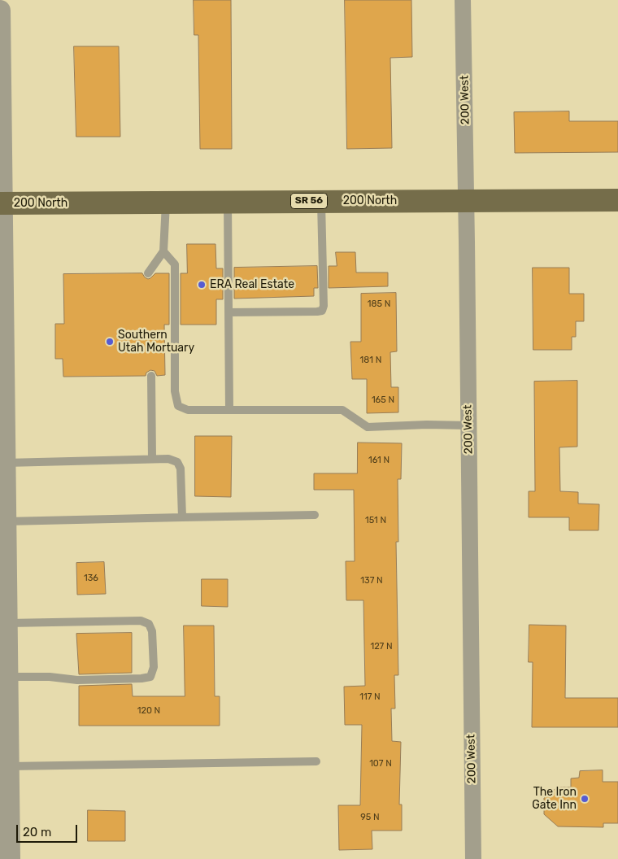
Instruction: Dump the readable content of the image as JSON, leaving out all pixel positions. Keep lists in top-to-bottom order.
{
  "streets": {
    "main road": ["SR 56", "200 North"],
    "street": ["200 West"]
  },
  "crossings": [
    ["200 West", "200 North"]
  ],
  "places": ["ERA Real Estate", "Southern Utah Mortuary", "The Iron Gate Inn"],
  "house_numbers": [
    "185 N",
    "181 N",
    "165 N",
    "161 N",
    "151 N",
    "136",
    "137 N",
    "127 N",
    "117 N",
    "120 N",
    "107 N",
    "95 N"
  ],
  "scale_bar": "20 m"
}
